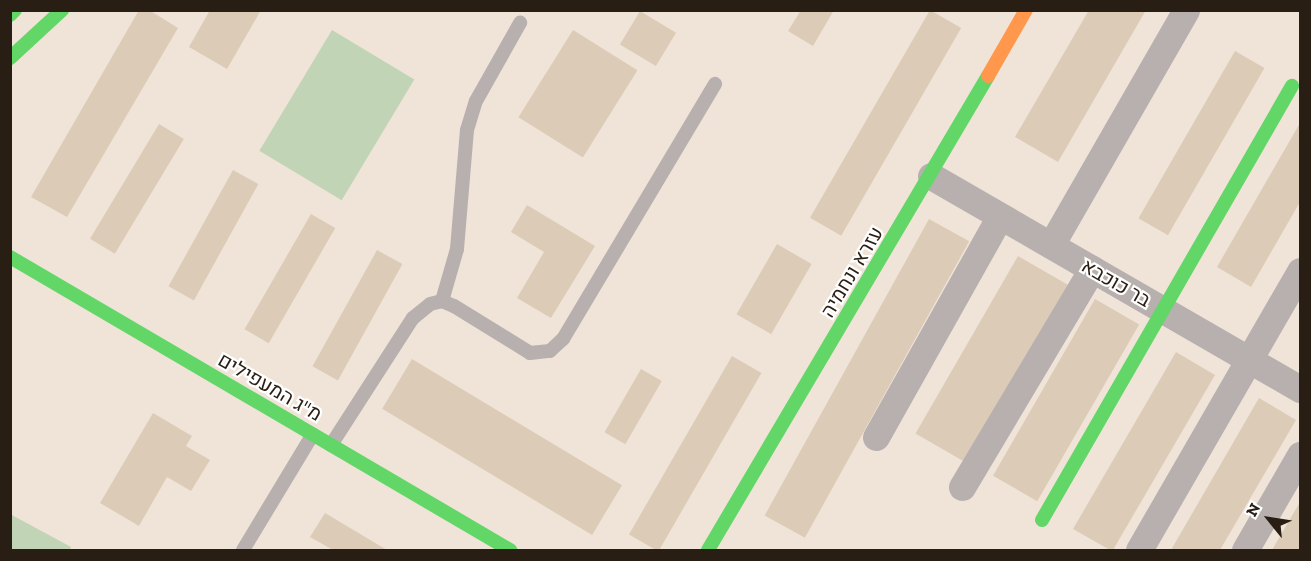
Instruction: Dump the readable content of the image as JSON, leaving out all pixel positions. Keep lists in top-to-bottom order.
{
  "streets": {
    "street": ["עזרא ונחמיה", "בר כוכבא", "מ\"ג המעפילים"]
  },
  "crossings": [
    ["עזרא ונחמיה", "בר כוכבא"]
  ],
  "north": "top left"
}
